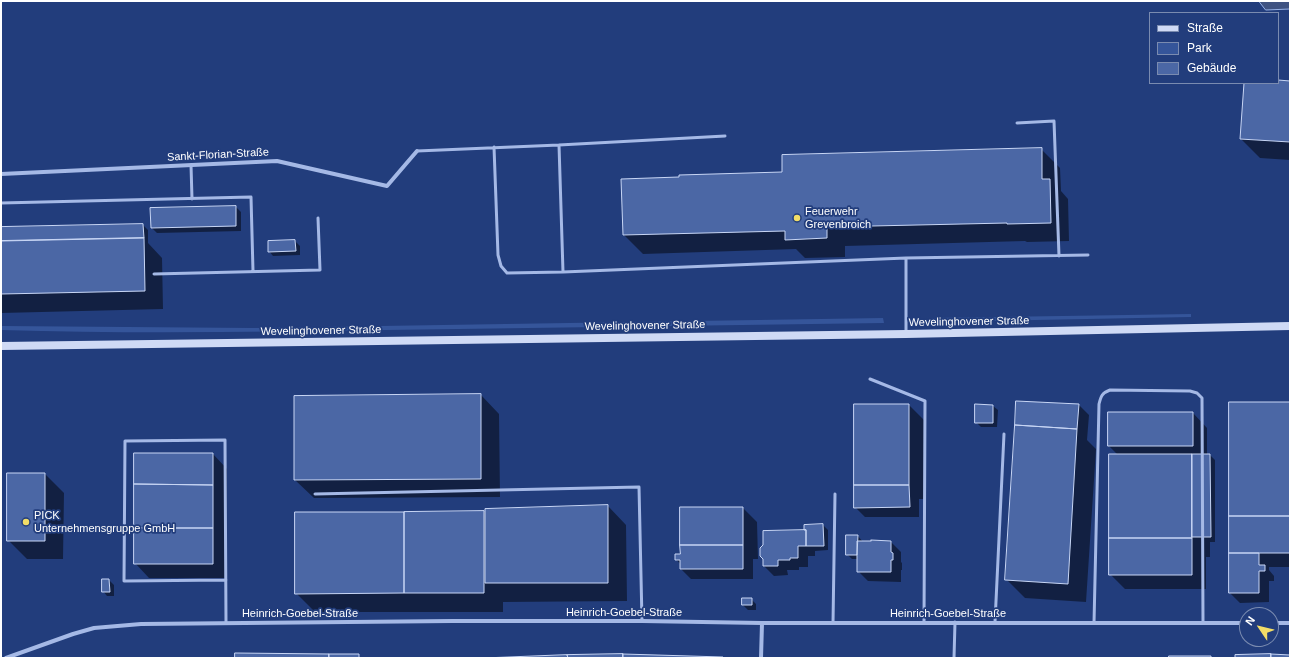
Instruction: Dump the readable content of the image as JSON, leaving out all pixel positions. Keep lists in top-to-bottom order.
{
  "streets": {
    "street": ["Sankt-Florian-Straße", "Wevelinghovener Straße", "Heinrich-Goebel-Straße"]
  },
  "places": ["Feuerwehr Grevenbroich", "PICK Unternehmensgruppe GmbH"],
  "legend": ["Straße", "Park", "Gebäude"],
  "north": "top left"
}
